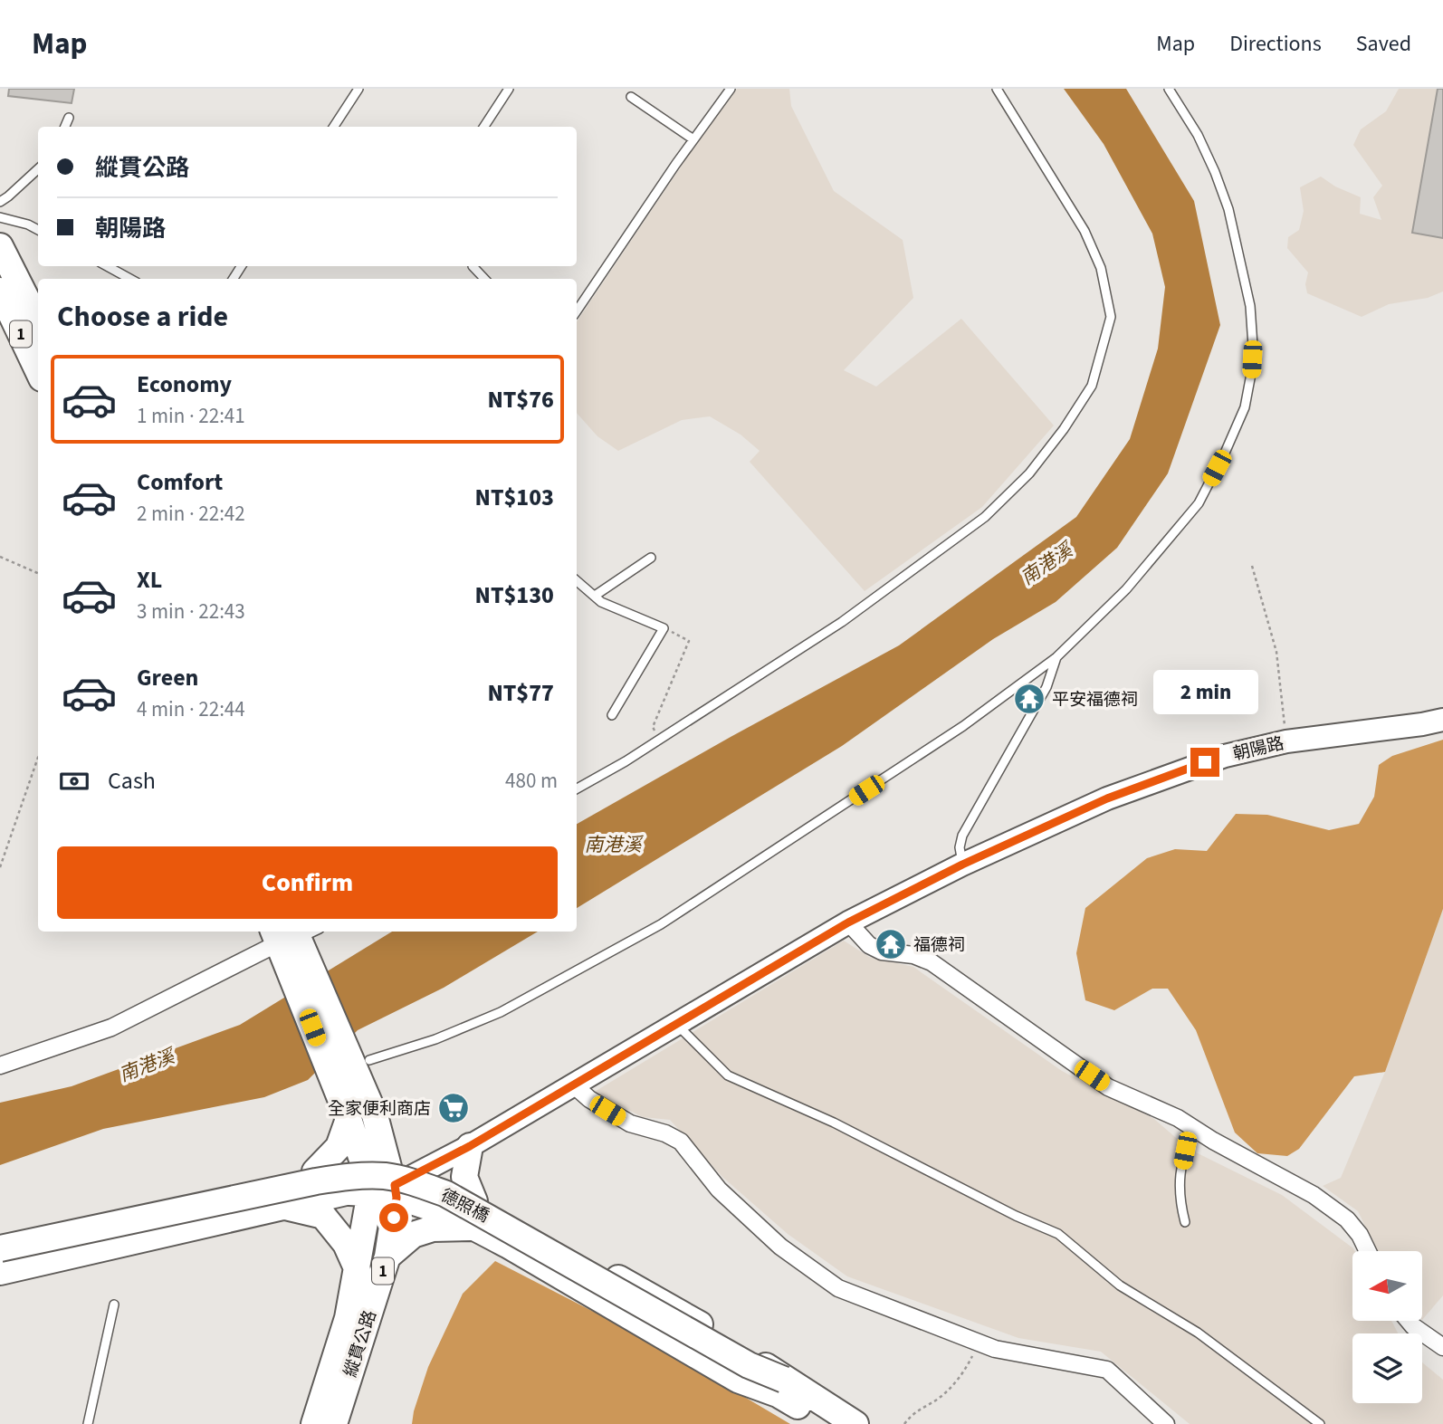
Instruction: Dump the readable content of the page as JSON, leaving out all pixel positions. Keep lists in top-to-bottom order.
{
  "streets": {
    "main road": ["1", "德照橋", "縱貫公路"],
    "street": ["朝陽路"]
  },
  "crossings": [
    ["1", "縱貫公路"],
    ["朝陽路", "縱貫公路"]
  ],
  "water": ["南港溪"],
  "places": {
    "temple": ["平安福德祠", "福德祠"],
    "supermarket": ["全家便利商店"]
  },
  "north": "left",
  "page": {
    "header": "Map",
    "nav": ["Map", "Directions", "Saved"],
    "banner": ["縱貫公路", "朝陽路"],
    "heading": "Choose a ride",
    "list": [
      {
        "name": "Economy",
        "note": "1 min · 22:41",
        "value": "NT$76"
      },
      {
        "name": "Comfort",
        "note": "2 min · 22:42",
        "value": "NT$103"
      },
      {
        "name": "XL",
        "note": "3 min · 22:43",
        "value": "NT$130"
      },
      {
        "name": "Green",
        "note": "4 min · 22:44",
        "value": "NT$77"
      }
    ],
    "bubble": "2 min",
    "pay": ["Cash", "480 m"],
    "buttons": "Confirm"
  }
}
